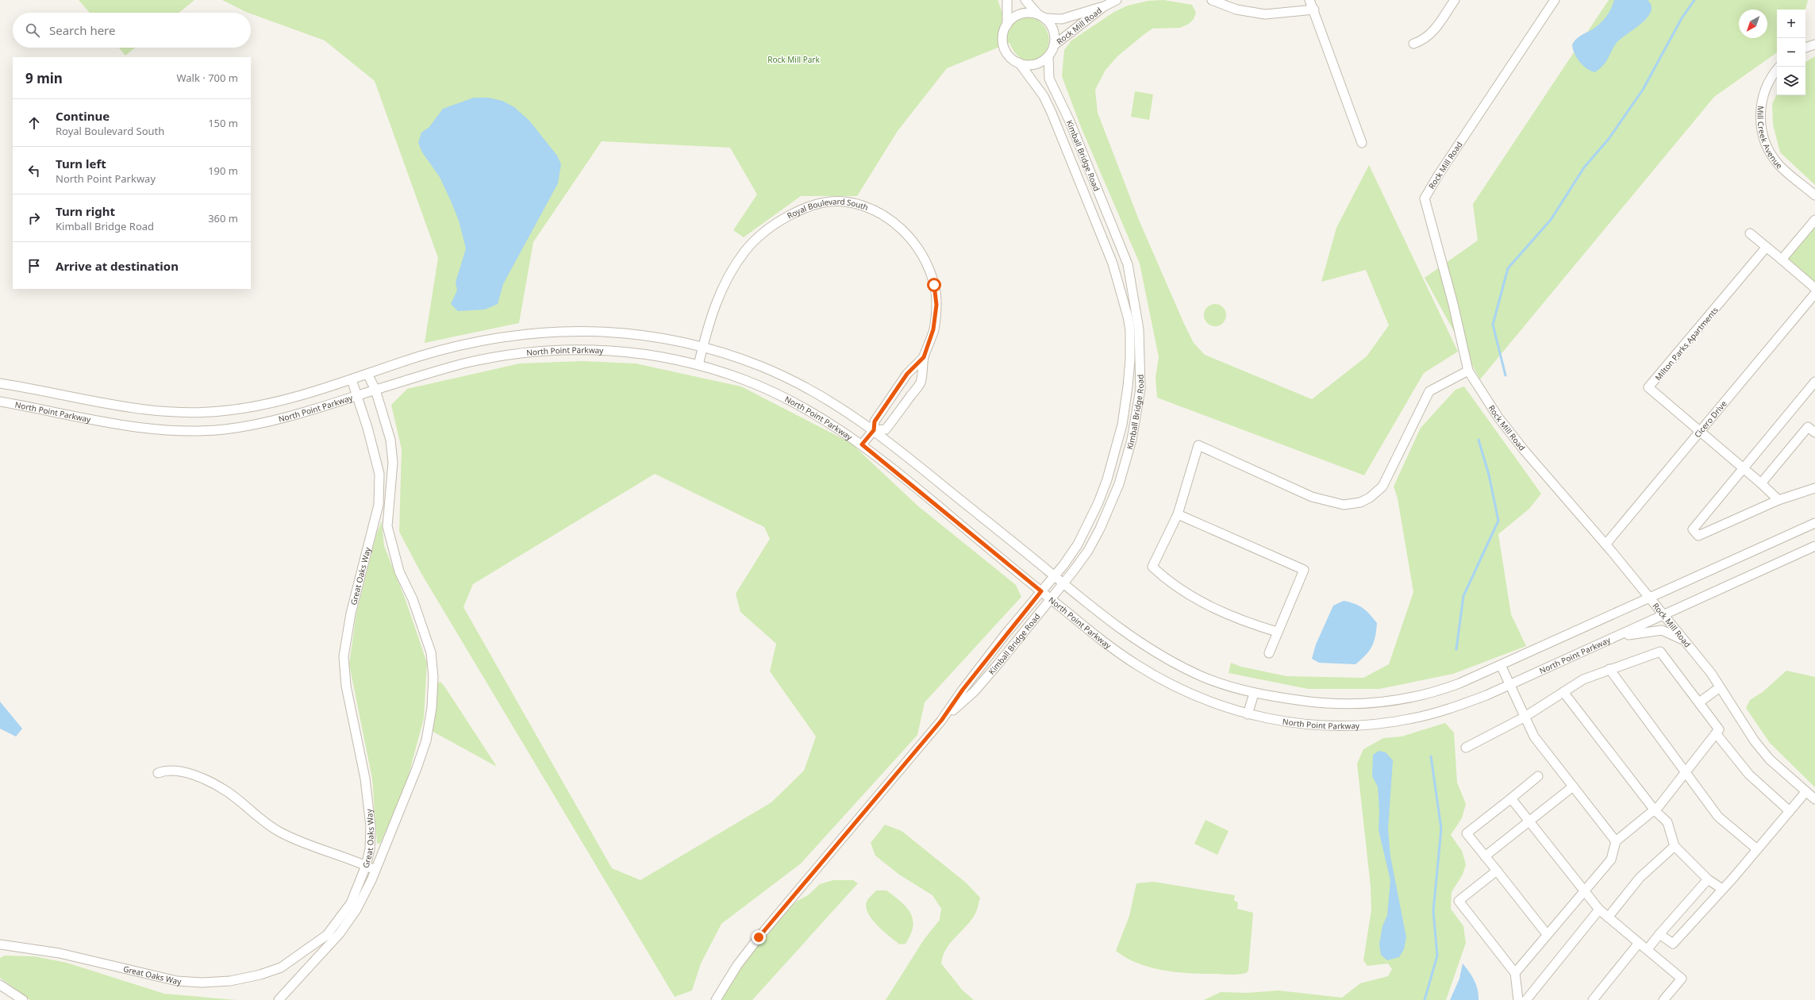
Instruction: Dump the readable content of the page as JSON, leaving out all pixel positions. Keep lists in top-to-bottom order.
{
  "streets": {
    "street": [
      "Rock Mill Road",
      "Mill Creek Avenue",
      "Kimball Bridge Road",
      "Royal Boulevard South",
      "Milton Parks Apartments",
      "North Point Parkway",
      "Cicero Drive",
      "Great Oaks Way"
    ]
  },
  "crossings": [
    ["Rock Mill Road", "Kimball Bridge Road"],
    ["Rock Mill Road", "North Point Parkway"],
    ["Rock Mill Road", "Cicero Drive"],
    ["Kimball Bridge Road", "North Point Parkway"],
    ["Royal Boulevard South", "North Point Parkway"],
    ["Milton Parks Apartments", "Cicero Drive"],
    ["North Point Parkway", "Great Oaks Way"]
  ],
  "parks": ["Rock Mill Park"],
  "north": "bottom left",
  "page": {
    "map_buttons": ["+", "−"],
    "search": "Search here",
    "heading": ["9 min", "Walk · 700 m"],
    "list": [
      ["Continue", "Royal Boulevard South", "150 m"],
      ["Turn left", "North Point Parkway", "190 m"],
      ["Turn right", "Kimball Bridge Road", "360 m"],
      "Arrive at destination"
    ]
  }
}
